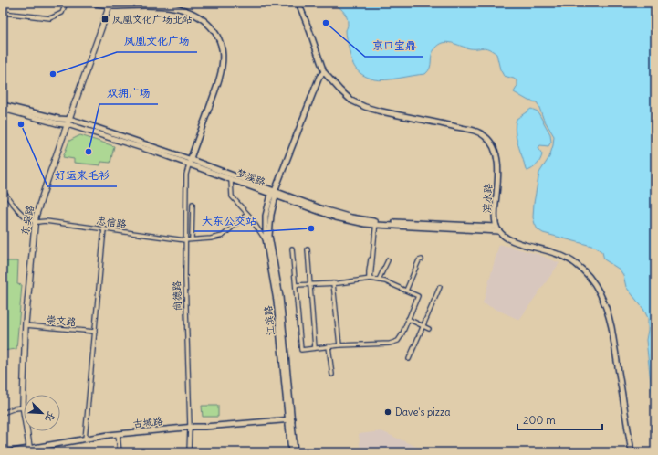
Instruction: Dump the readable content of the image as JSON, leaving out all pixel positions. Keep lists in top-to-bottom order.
{
  "streets": {
    "main road": ["东吴路"],
    "street": [
      "梦溪路",
      "滨水路",
      "忠信路",
      "尚德路",
      "崇文路",
      "江滨路",
      "古城路"
    ]
  },
  "crossings": [
    ["梦溪路", "滨水路"],
    ["梦溪路", "东吴路"],
    ["梦溪路", "尚德路"],
    ["梦溪路", "江滨路"],
    ["滨水路", "江滨路"],
    ["东吴路", "忠信路"],
    ["东吴路", "崇文路"],
    ["东吴路", "古城路"],
    ["忠信路", "尚德路"],
    ["尚德路", "古城路"],
    ["江滨路", "古城路"]
  ],
  "places": {
    "transit": ["凤凰文化广场北站"],
    "other": [
      "京口宝鼎",
      "凤凰文化广场",
      "好运来毛衫",
      "双拥广场",
      "大东公交站",
      "Dave's pizza"
    ]
  },
  "scale_bar": "200 m",
  "north": "bottom right"
}
